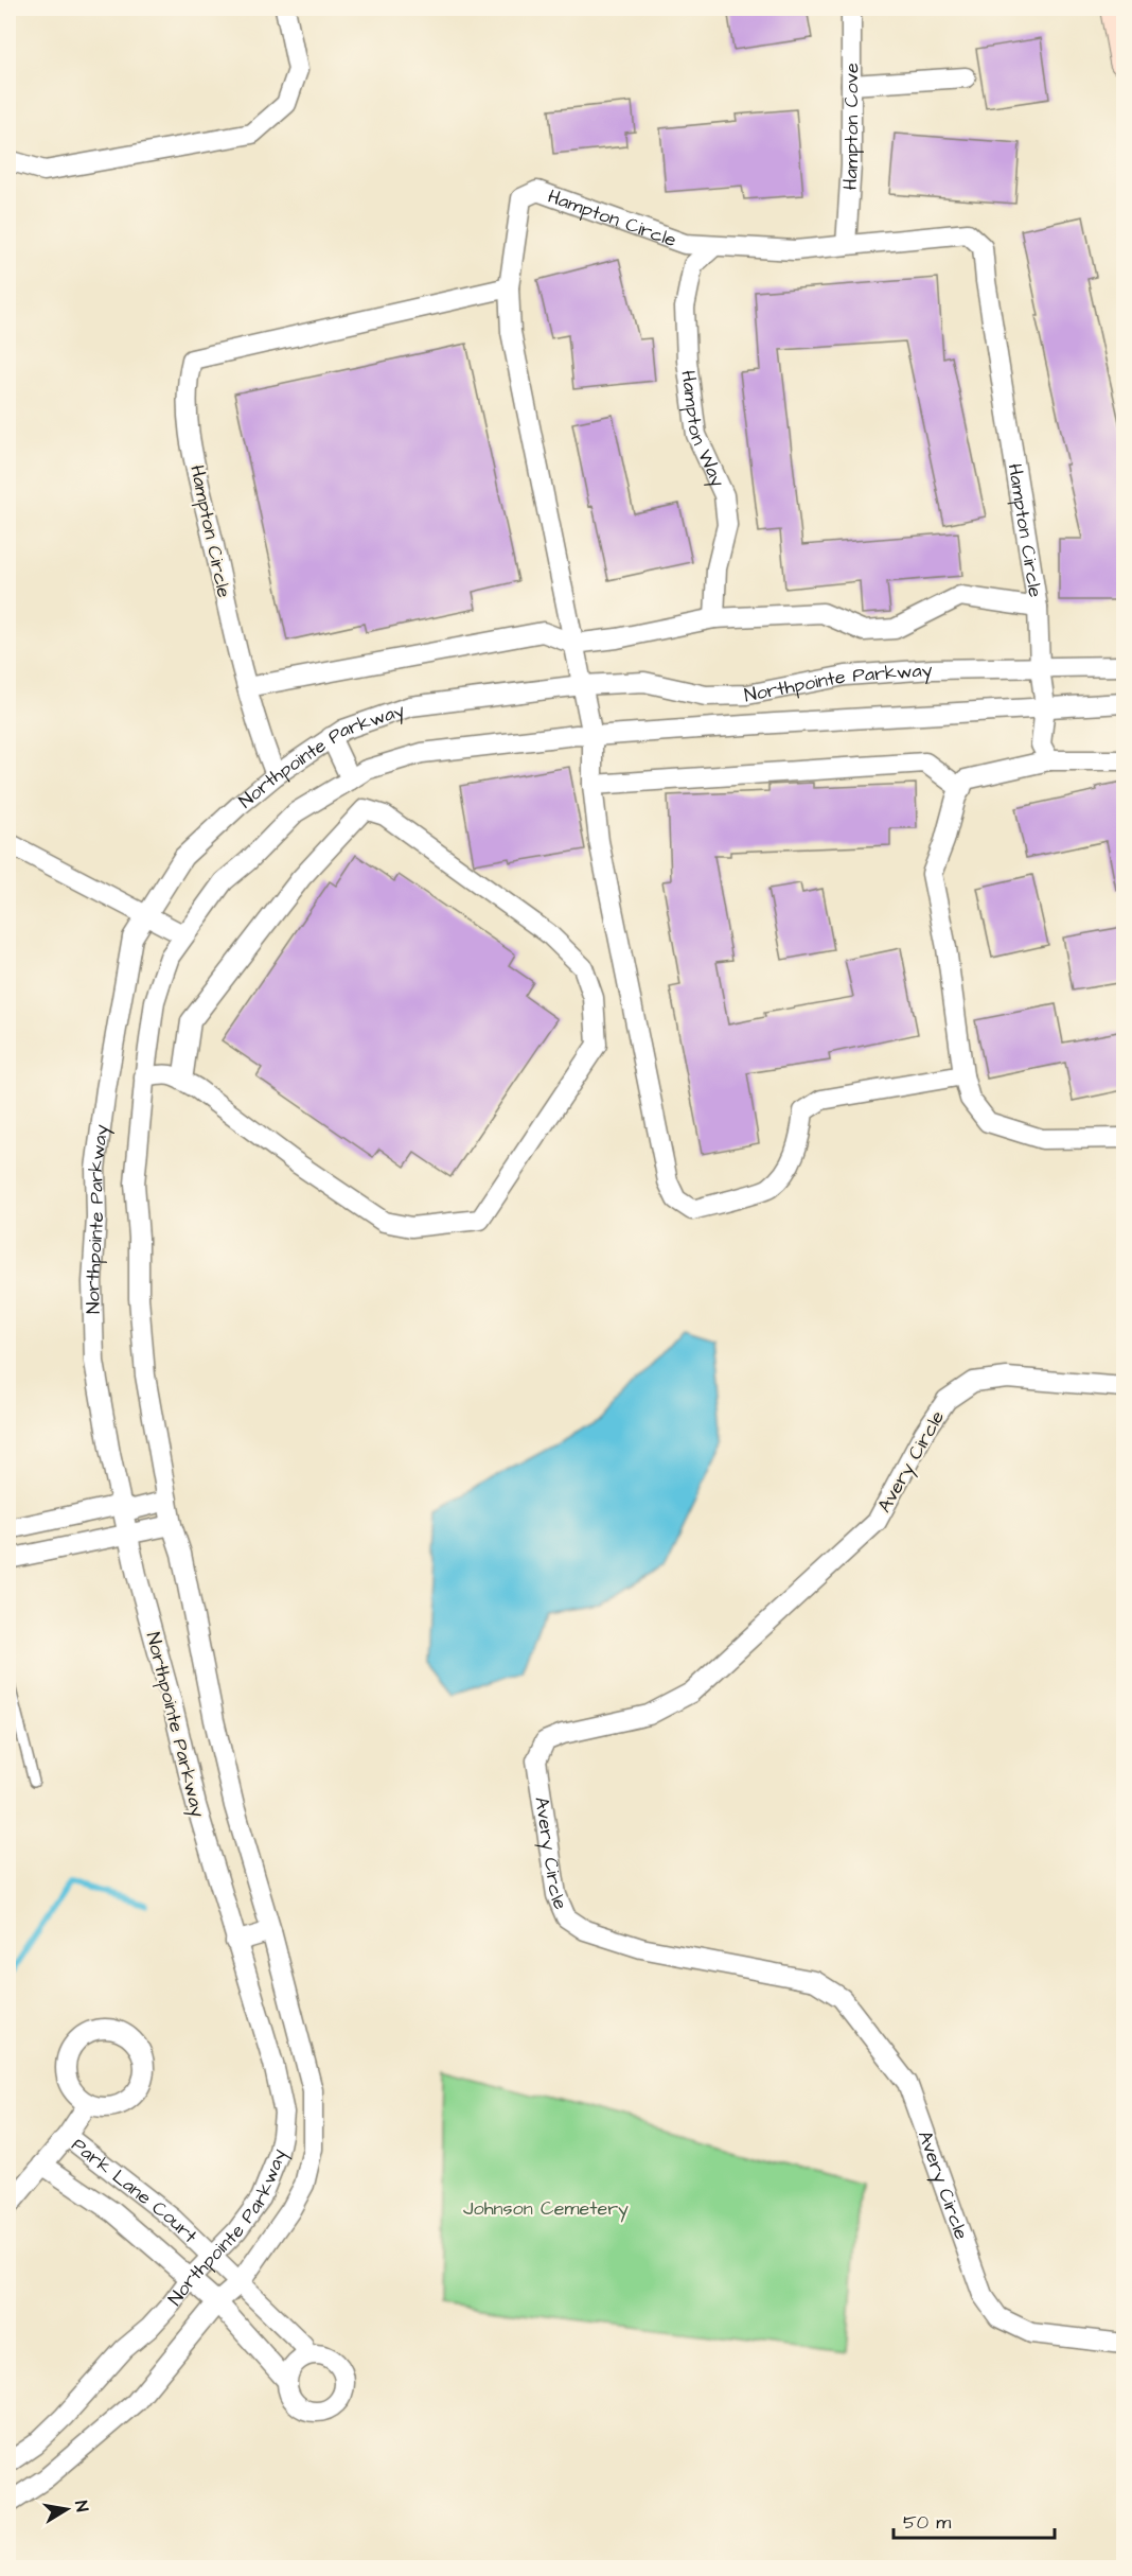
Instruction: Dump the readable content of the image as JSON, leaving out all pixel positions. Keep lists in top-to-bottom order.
{
  "streets": {
    "street": [
      "Hampton Cove",
      "Hampton Circle",
      "Hampton Way",
      "Northpointe Parkway",
      "Avery Circle",
      "Park Lane Court"
    ]
  },
  "crossings": [
    ["Hampton Cove", "Hampton Circle"],
    ["Hampton Circle", "Hampton Way"],
    ["Hampton Circle", "Northpointe Parkway"],
    ["Northpointe Parkway", "Park Lane Court"]
  ],
  "parks": ["Johnson Cemetery"],
  "scale_bar": "50 m",
  "north": "right"
}
